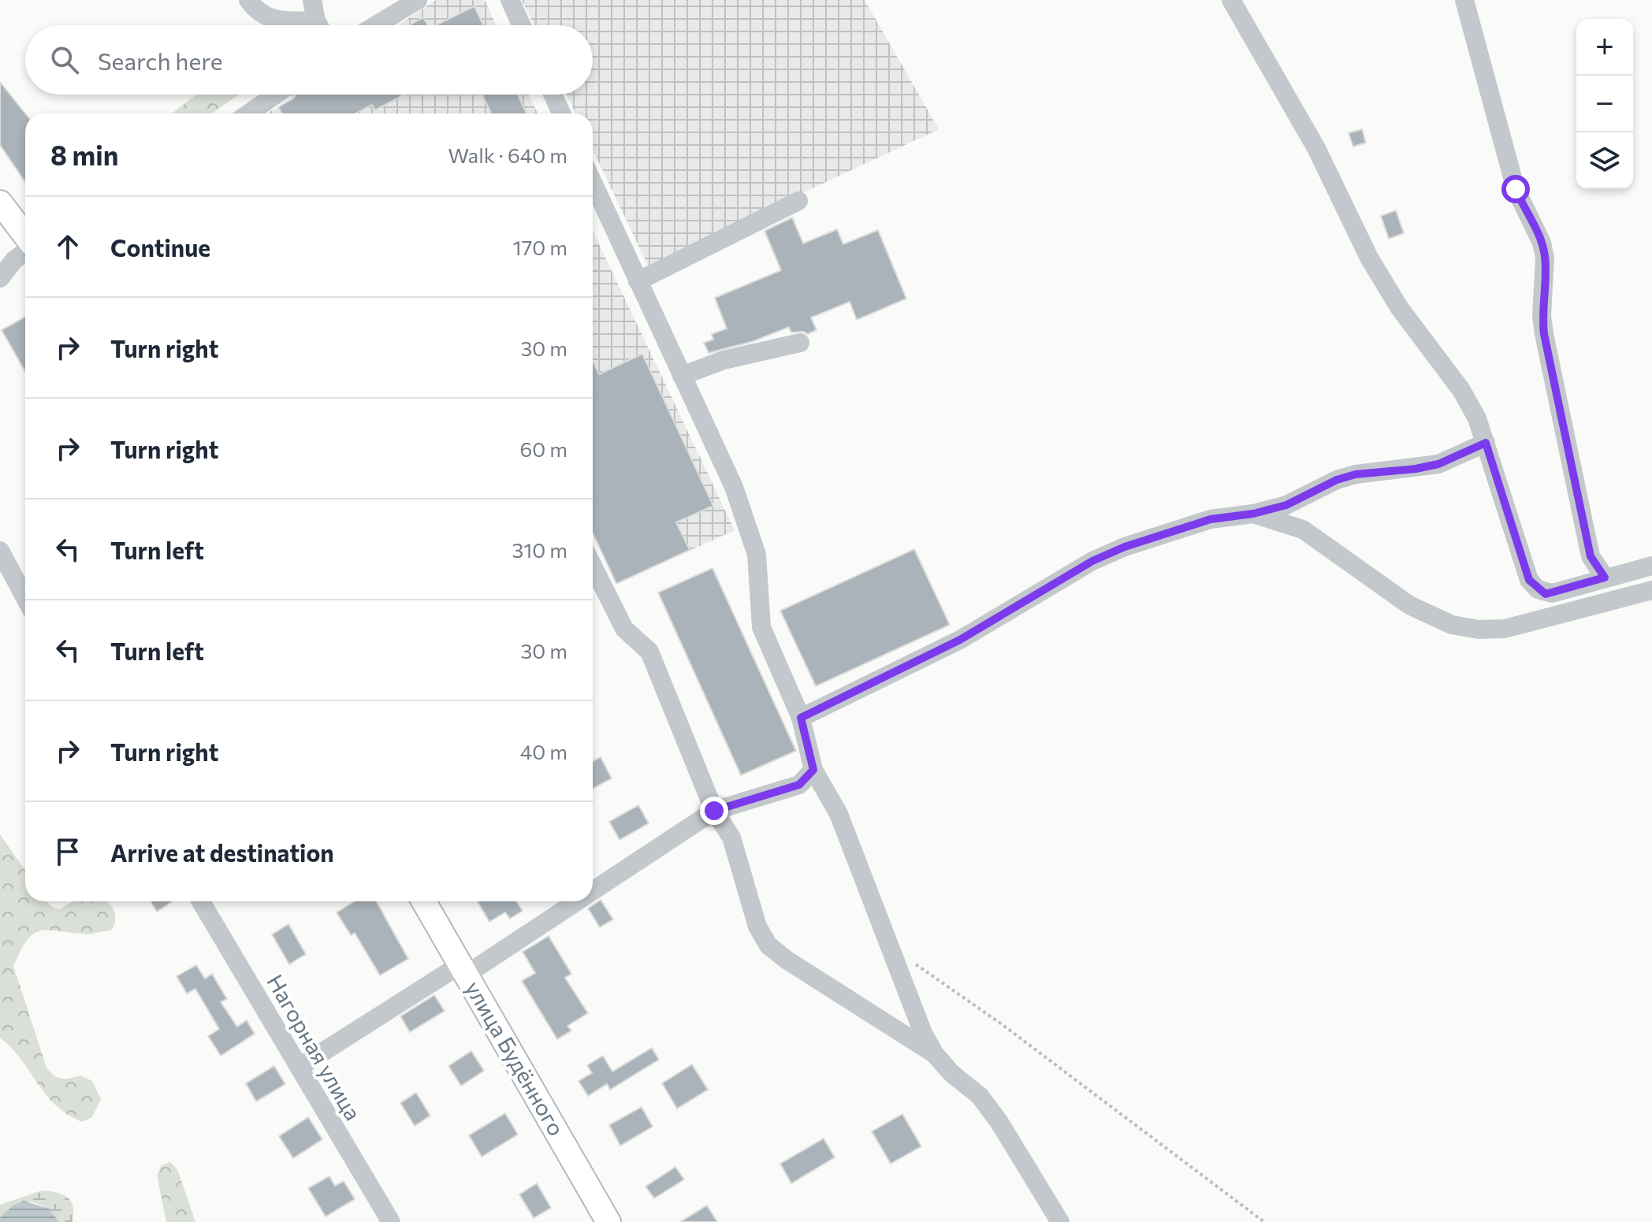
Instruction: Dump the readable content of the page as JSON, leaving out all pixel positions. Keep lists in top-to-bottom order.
{
  "streets": {
    "main road": ["улица Будённого"],
    "street": ["Нагорная улица"]
  },
  "page": {
    "map_buttons": ["+", "−"],
    "search": "Search here",
    "heading": ["8 min", "Walk · 640 m"],
    "list": [
      ["Continue", "170 m"],
      ["Turn right", "30 m"],
      ["Turn right", "60 m"],
      ["Turn left", "310 m"],
      ["Turn left", "30 m"],
      ["Turn right", "40 m"],
      "Arrive at destination"
    ]
  }
}
